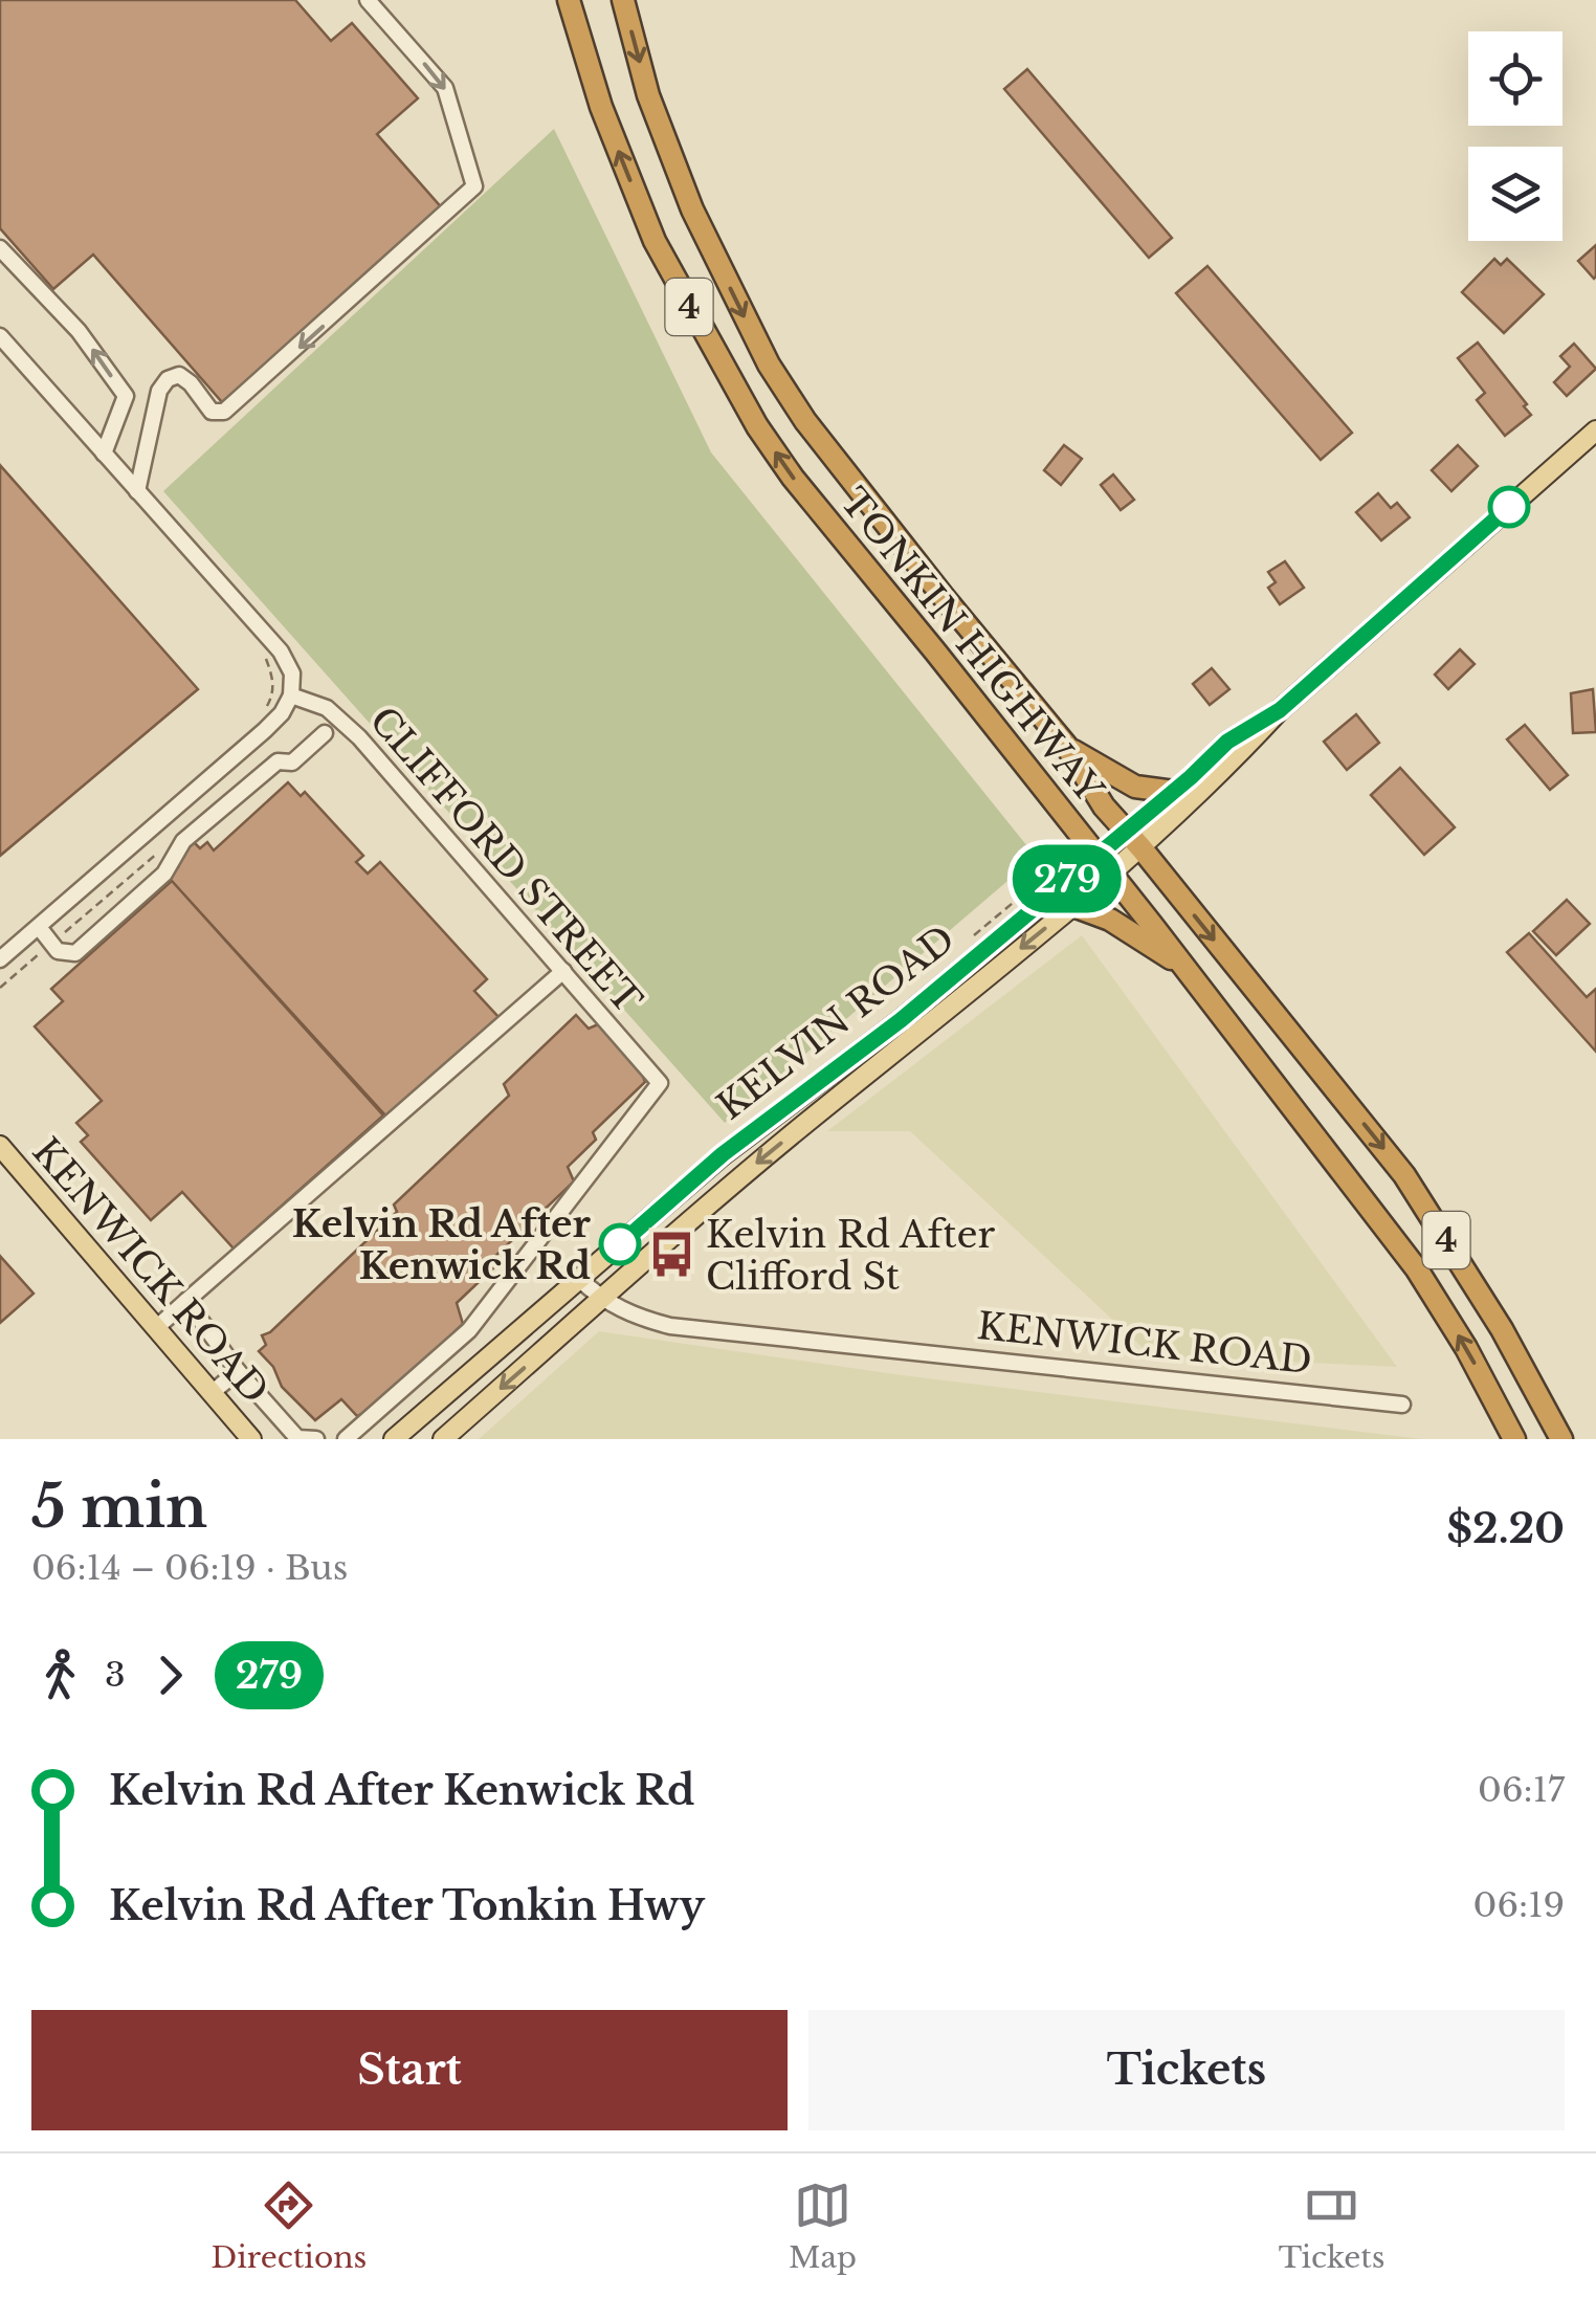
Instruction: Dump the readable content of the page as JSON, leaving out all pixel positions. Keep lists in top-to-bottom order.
{
  "streets": {
    "highway": ["4", "TONKIN HIGHWAY"],
    "main road": ["KELVIN ROAD", "KENWICK ROAD"],
    "street": ["CLIFFORD STREET"]
  },
  "crossings": [
    ["TONKIN HIGHWAY", "KELVIN ROAD"],
    ["KELVIN ROAD", "KENWICK ROAD"]
  ],
  "places": {
    "other": ["Kelvin Rd After Kenwick Rd"],
    "bus stop": ["Kelvin Rd After Clifford St"]
  },
  "lines": ["bus line 279"],
  "page": {
    "on_map": "279",
    "heading": ["5 min", "06:14 – 06:19 · Bus", "$2.20"],
    "legs": ["3", "279"],
    "list": [
      {
        "name": "Kelvin Rd After Kenwick Rd",
        "value": "06:17"
      },
      {
        "name": "Kelvin Rd After Tonkin Hwy",
        "value": "06:19"
      }
    ],
    "buttons": ["Start", "Tickets"],
    "tabs": ["Directions", "Map", "Tickets"]
  }
}
